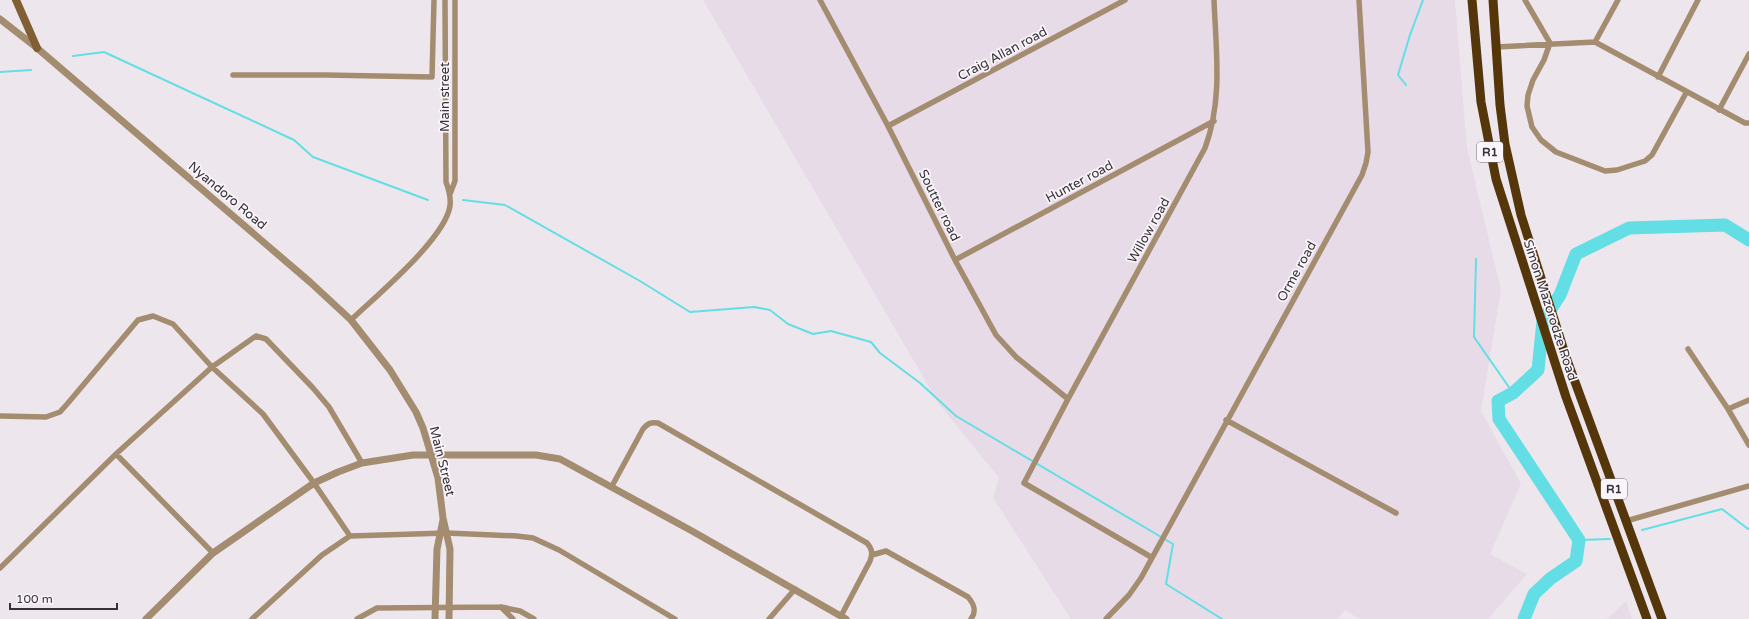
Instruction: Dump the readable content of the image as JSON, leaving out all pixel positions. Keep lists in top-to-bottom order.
{
  "streets": {
    "highway": ["R1", "Simon Mazorodze Road"],
    "street": [
      "Craig Allan road",
      "Main street",
      "Hunter road",
      "Nyandoro Road",
      "Soutter road",
      "Willow road",
      "Orme road",
      "Main Street"
    ]
  },
  "crossings": [
    ["Craig Allan road", "Soutter road"],
    ["Main street", "Nyandoro Road"],
    ["R1", "Simon Mazorodze Road"],
    ["Hunter road", "Soutter road"],
    ["Hunter road", "Willow road"],
    ["Nyandoro Road", "Main Street"],
    ["Soutter road", "Willow road"],
    ["Willow road", "Orme road"]
  ],
  "scale_bar": "100 m"
}
